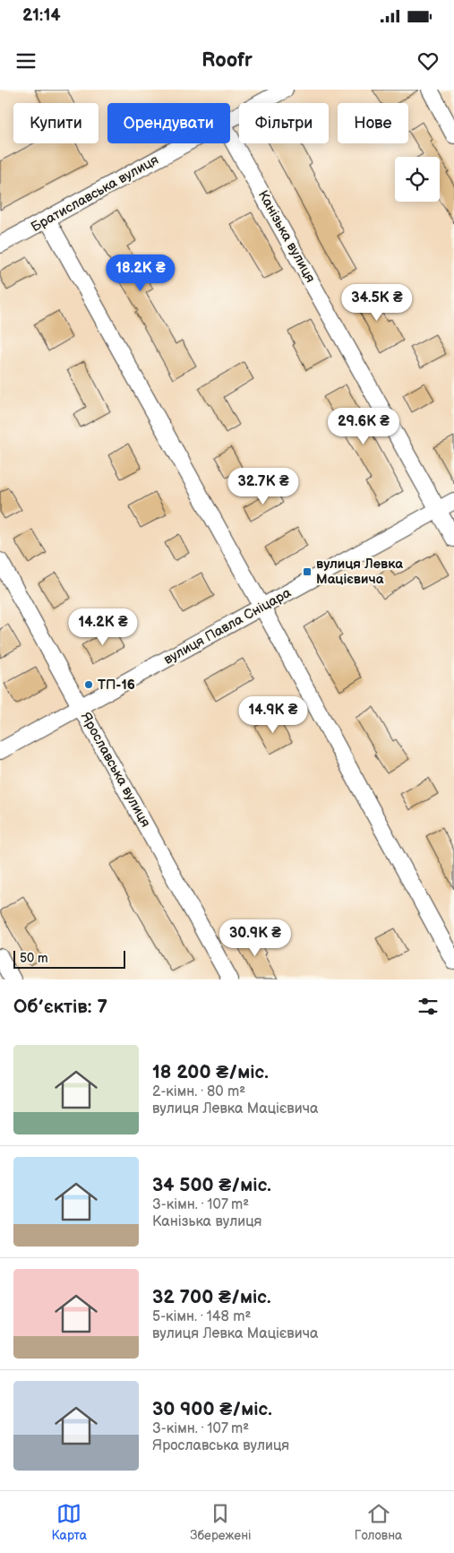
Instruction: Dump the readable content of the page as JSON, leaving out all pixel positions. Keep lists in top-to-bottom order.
{
  "streets": {
    "street": [
      "Братиславська вулиця",
      "Канізька вулиця",
      "вулиця Павла Сніцара",
      "Ярославська вулиця"
    ]
  },
  "crossings": [
    ["Канізька вулиця", "вулиця Павла Сніцара"],
    ["вулиця Павла Сніцара", "Ярославська вулиця"]
  ],
  "places": {
    "transit": ["вулиця Левка Мацієвича"],
    "other": ["ТП-16"]
  },
  "scale_bar": "50 m",
  "page": {
    "status": "21:14",
    "header": "Roofr",
    "chip": [
      "Купити",
      "Орендувати",
      "Фільтри",
      "Нове"
    ],
    "price": [
      "18.2K ₴",
      "34.5K ₴",
      "29.6K ₴",
      "32.7K ₴",
      "14.2K ₴",
      "14.9K ₴",
      "30.9K ₴"
    ],
    "scale": "50 m",
    "heading": "Об’єктів: 7",
    "list": [
      {
        "name": "18 200 ₴/міс.",
        "note": "2-кімн. · 80 m² · вулиця Левка Мацієвича"
      },
      {
        "name": "34 500 ₴/міс.",
        "note": "3-кімн. · 107 m² · Канізька вулиця"
      },
      {
        "name": "32 700 ₴/міс.",
        "note": "5-кімн. · 148 m² · вулиця Левка Мацієвича"
      },
      {
        "name": "30 900 ₴/міс.",
        "note": "3-кімн. · 107 m² · Ярославська вулиця"
      }
    ],
    "tabs": ["Карта", "Збережені", "Головна"]
  }
}
